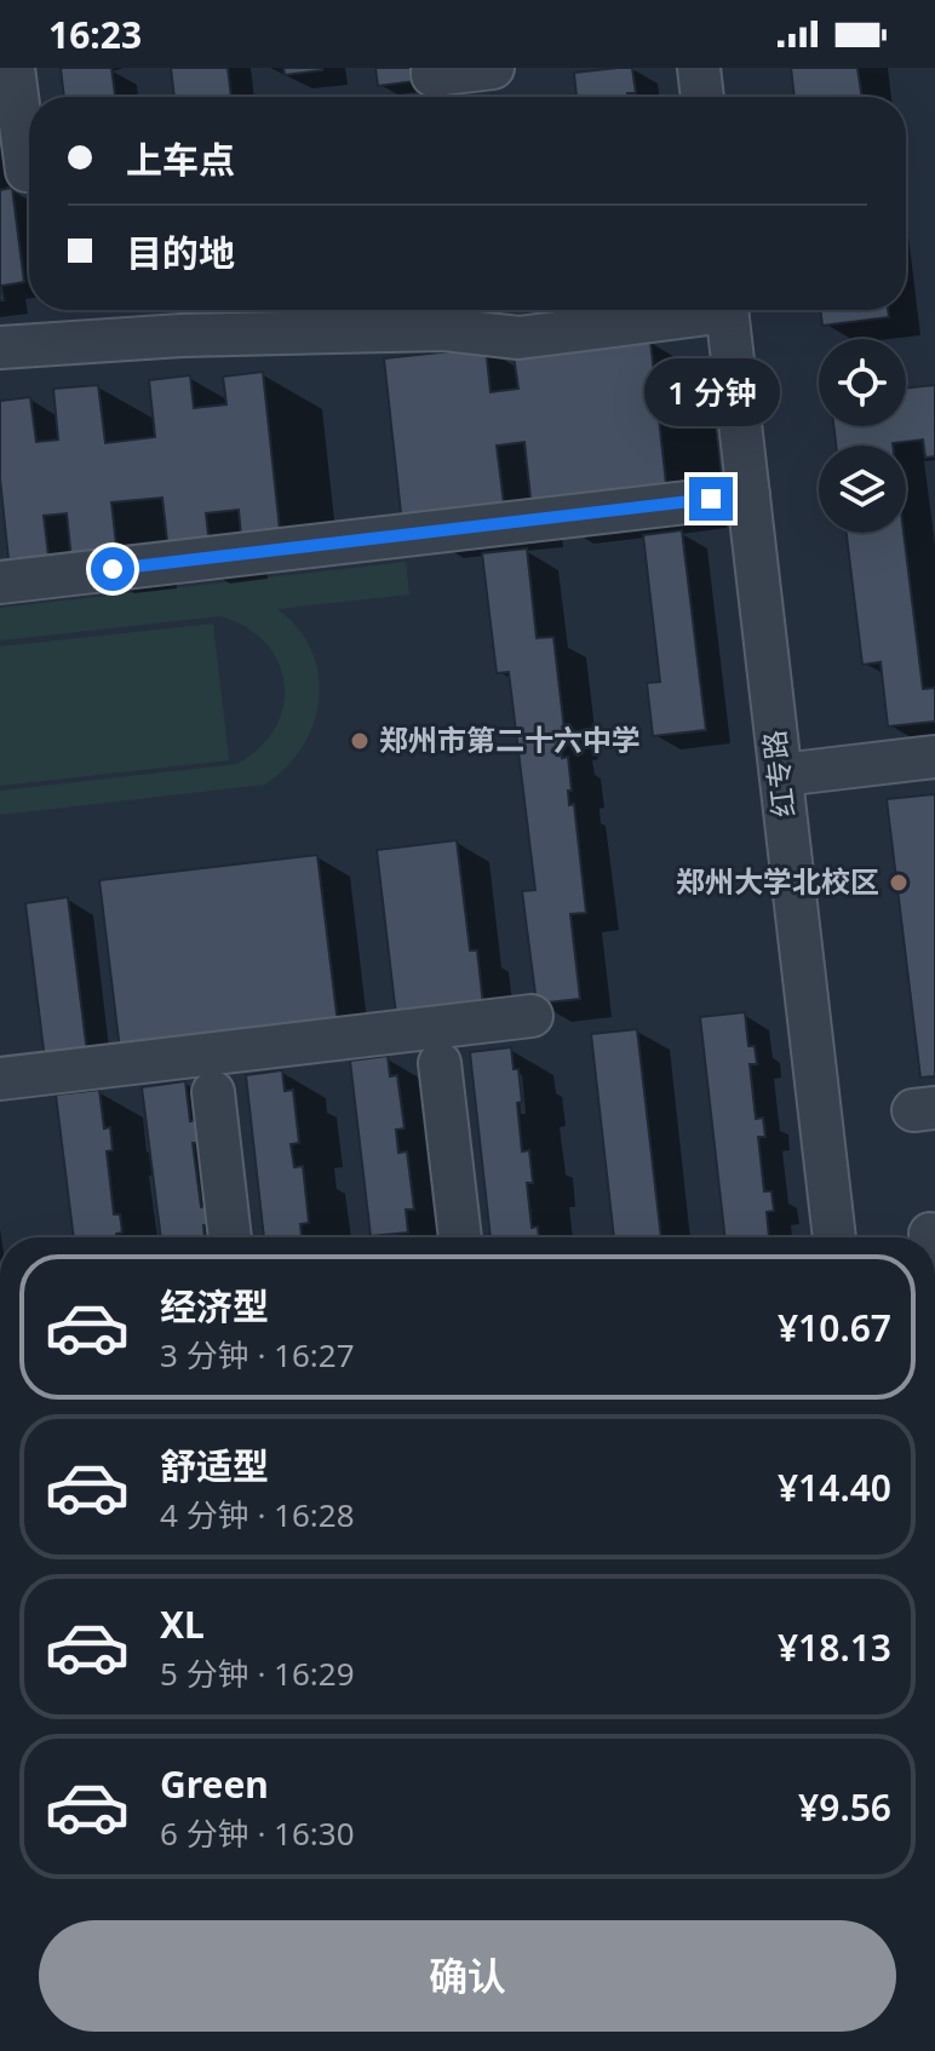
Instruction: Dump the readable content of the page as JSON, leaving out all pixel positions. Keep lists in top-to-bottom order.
{
  "streets": {
    "street": ["红专路"]
  },
  "places": ["郑州市第二十六中学", "郑州大学北校区"],
  "page": {
    "status": "16:23",
    "banner": ["上车点", "目的地"],
    "bubble": "1 分钟",
    "list": [
      {
        "name": "经济型",
        "note": "3 分钟 · 16:27",
        "value": "¥10.67"
      },
      {
        "name": "舒适型",
        "note": "4 分钟 · 16:28",
        "value": "¥14.40"
      },
      {
        "name": "XL",
        "note": "5 分钟 · 16:29",
        "value": "¥18.13"
      },
      {
        "name": "Green",
        "note": "6 分钟 · 16:30",
        "value": "¥9.56"
      }
    ],
    "buttons": "确认"
  }
}
